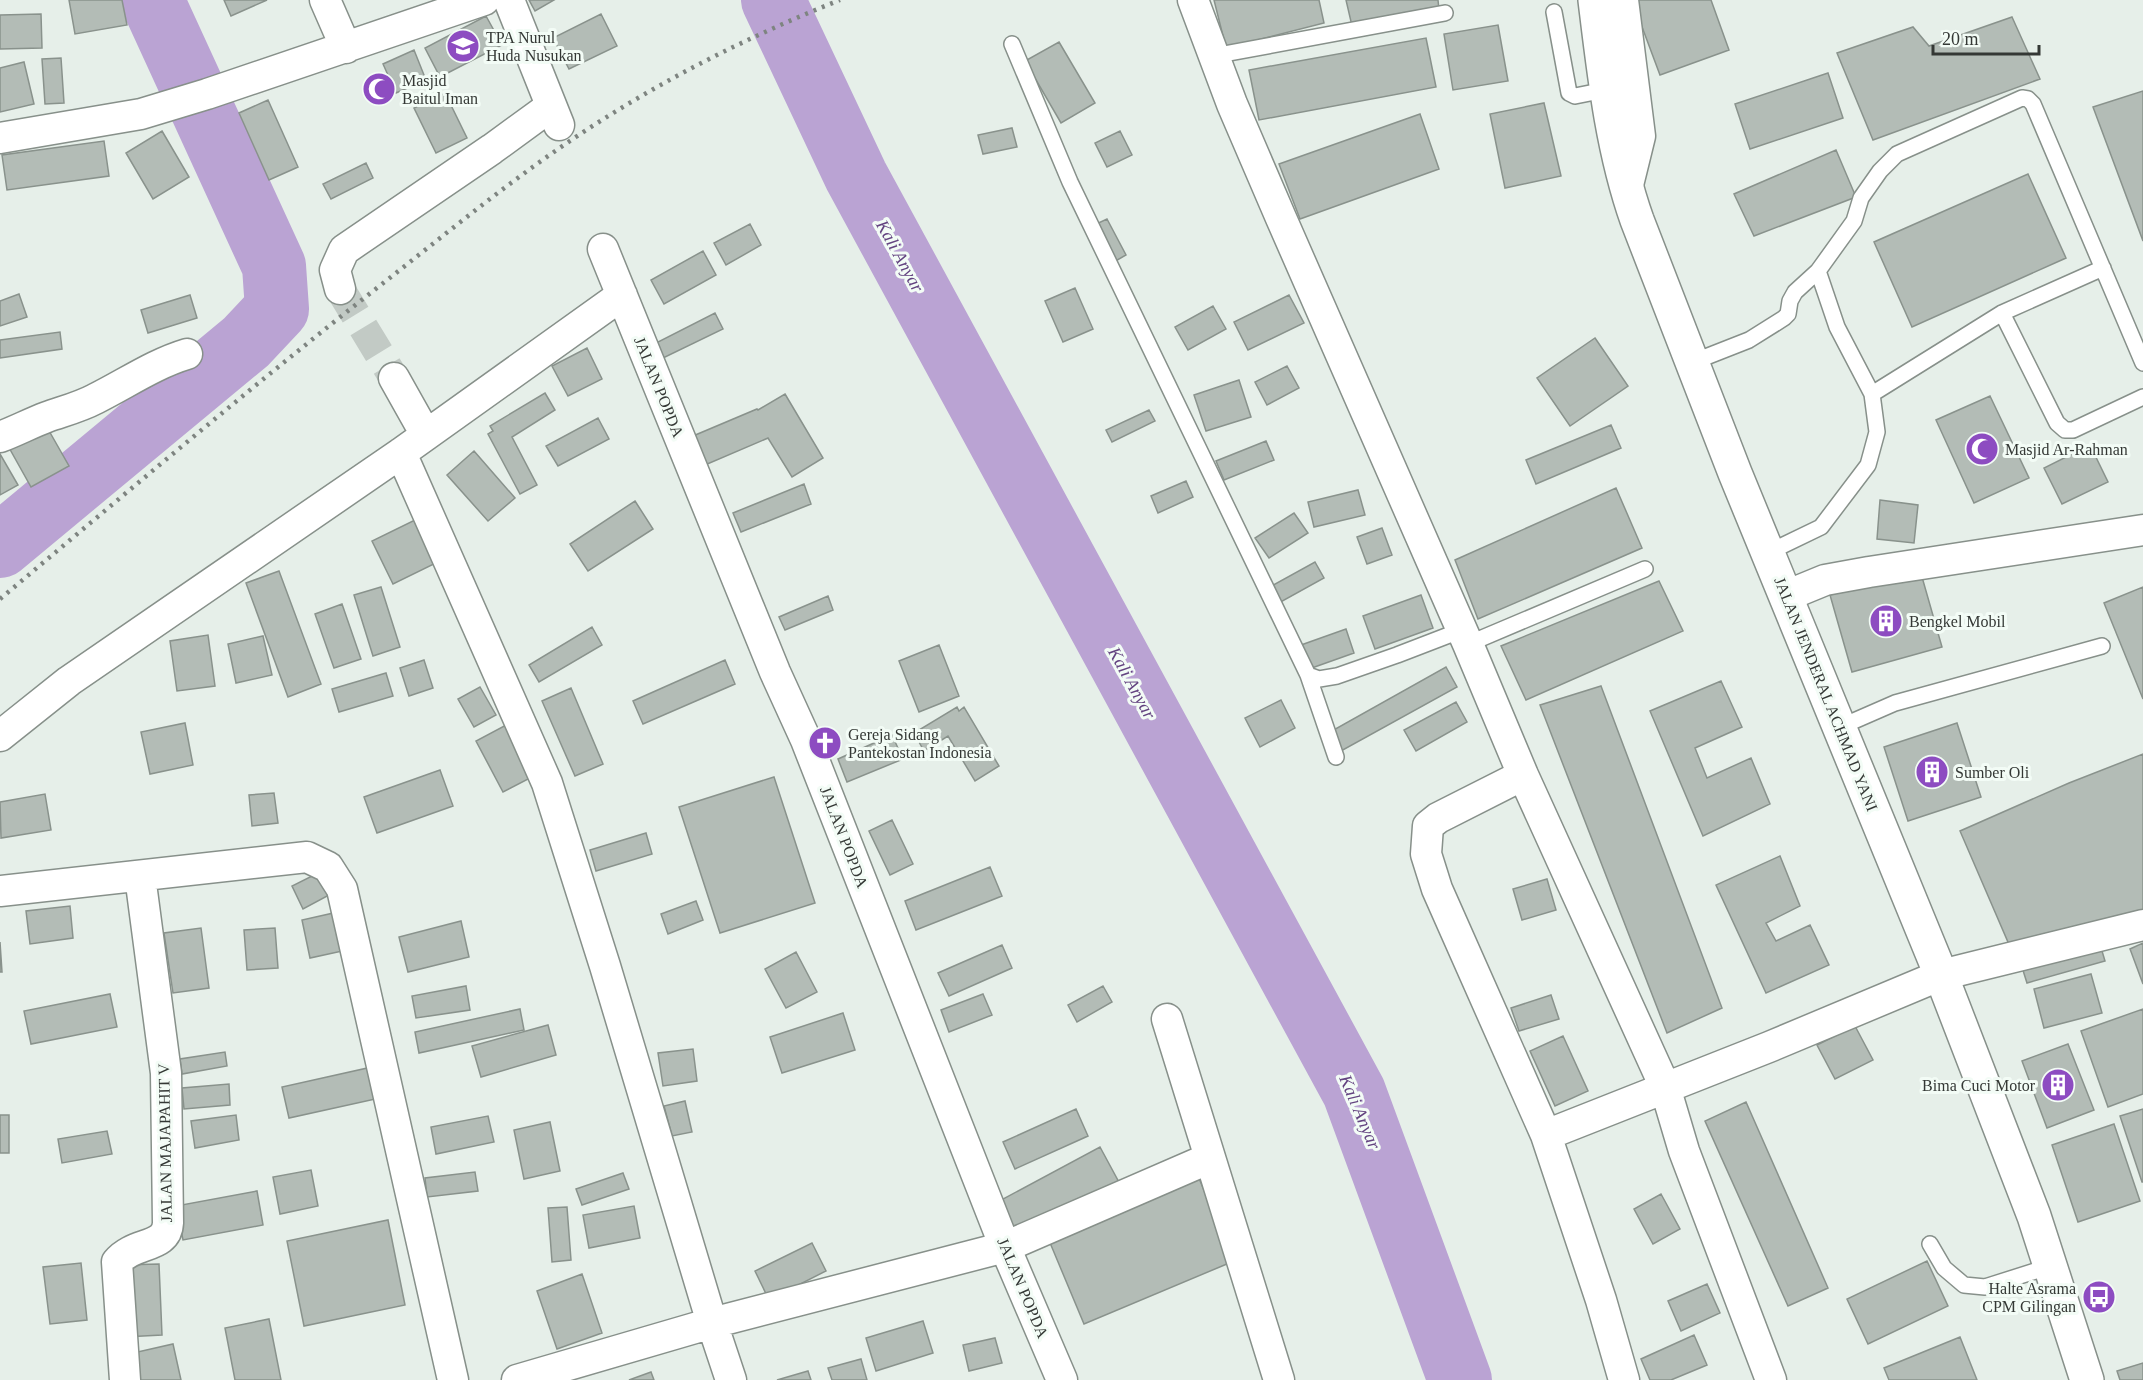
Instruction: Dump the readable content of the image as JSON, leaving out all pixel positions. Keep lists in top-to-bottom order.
{
  "streets": {
    "main road": ["JALAN JENDERAL ACHMAD YANI"],
    "street": ["JALAN POPDA", "JALAN MAJAPAHIT V"]
  },
  "water": ["Kali Anyar"],
  "places": {
    "school or university": ["TPA Nurul Huda Nusukan"],
    "mosque": ["Masjid Baitul Iman", "Masjid Ar-Rahman"],
    "building": ["Bengkel Mobil", "Sumber Oli", "Bima Cuci Motor"],
    "church": ["Gereja Sidang Pantekostan Indonesia"],
    "bus stop": ["Halte Asrama CPM Gilingan"]
  },
  "scale_bar": "20 m"
}
